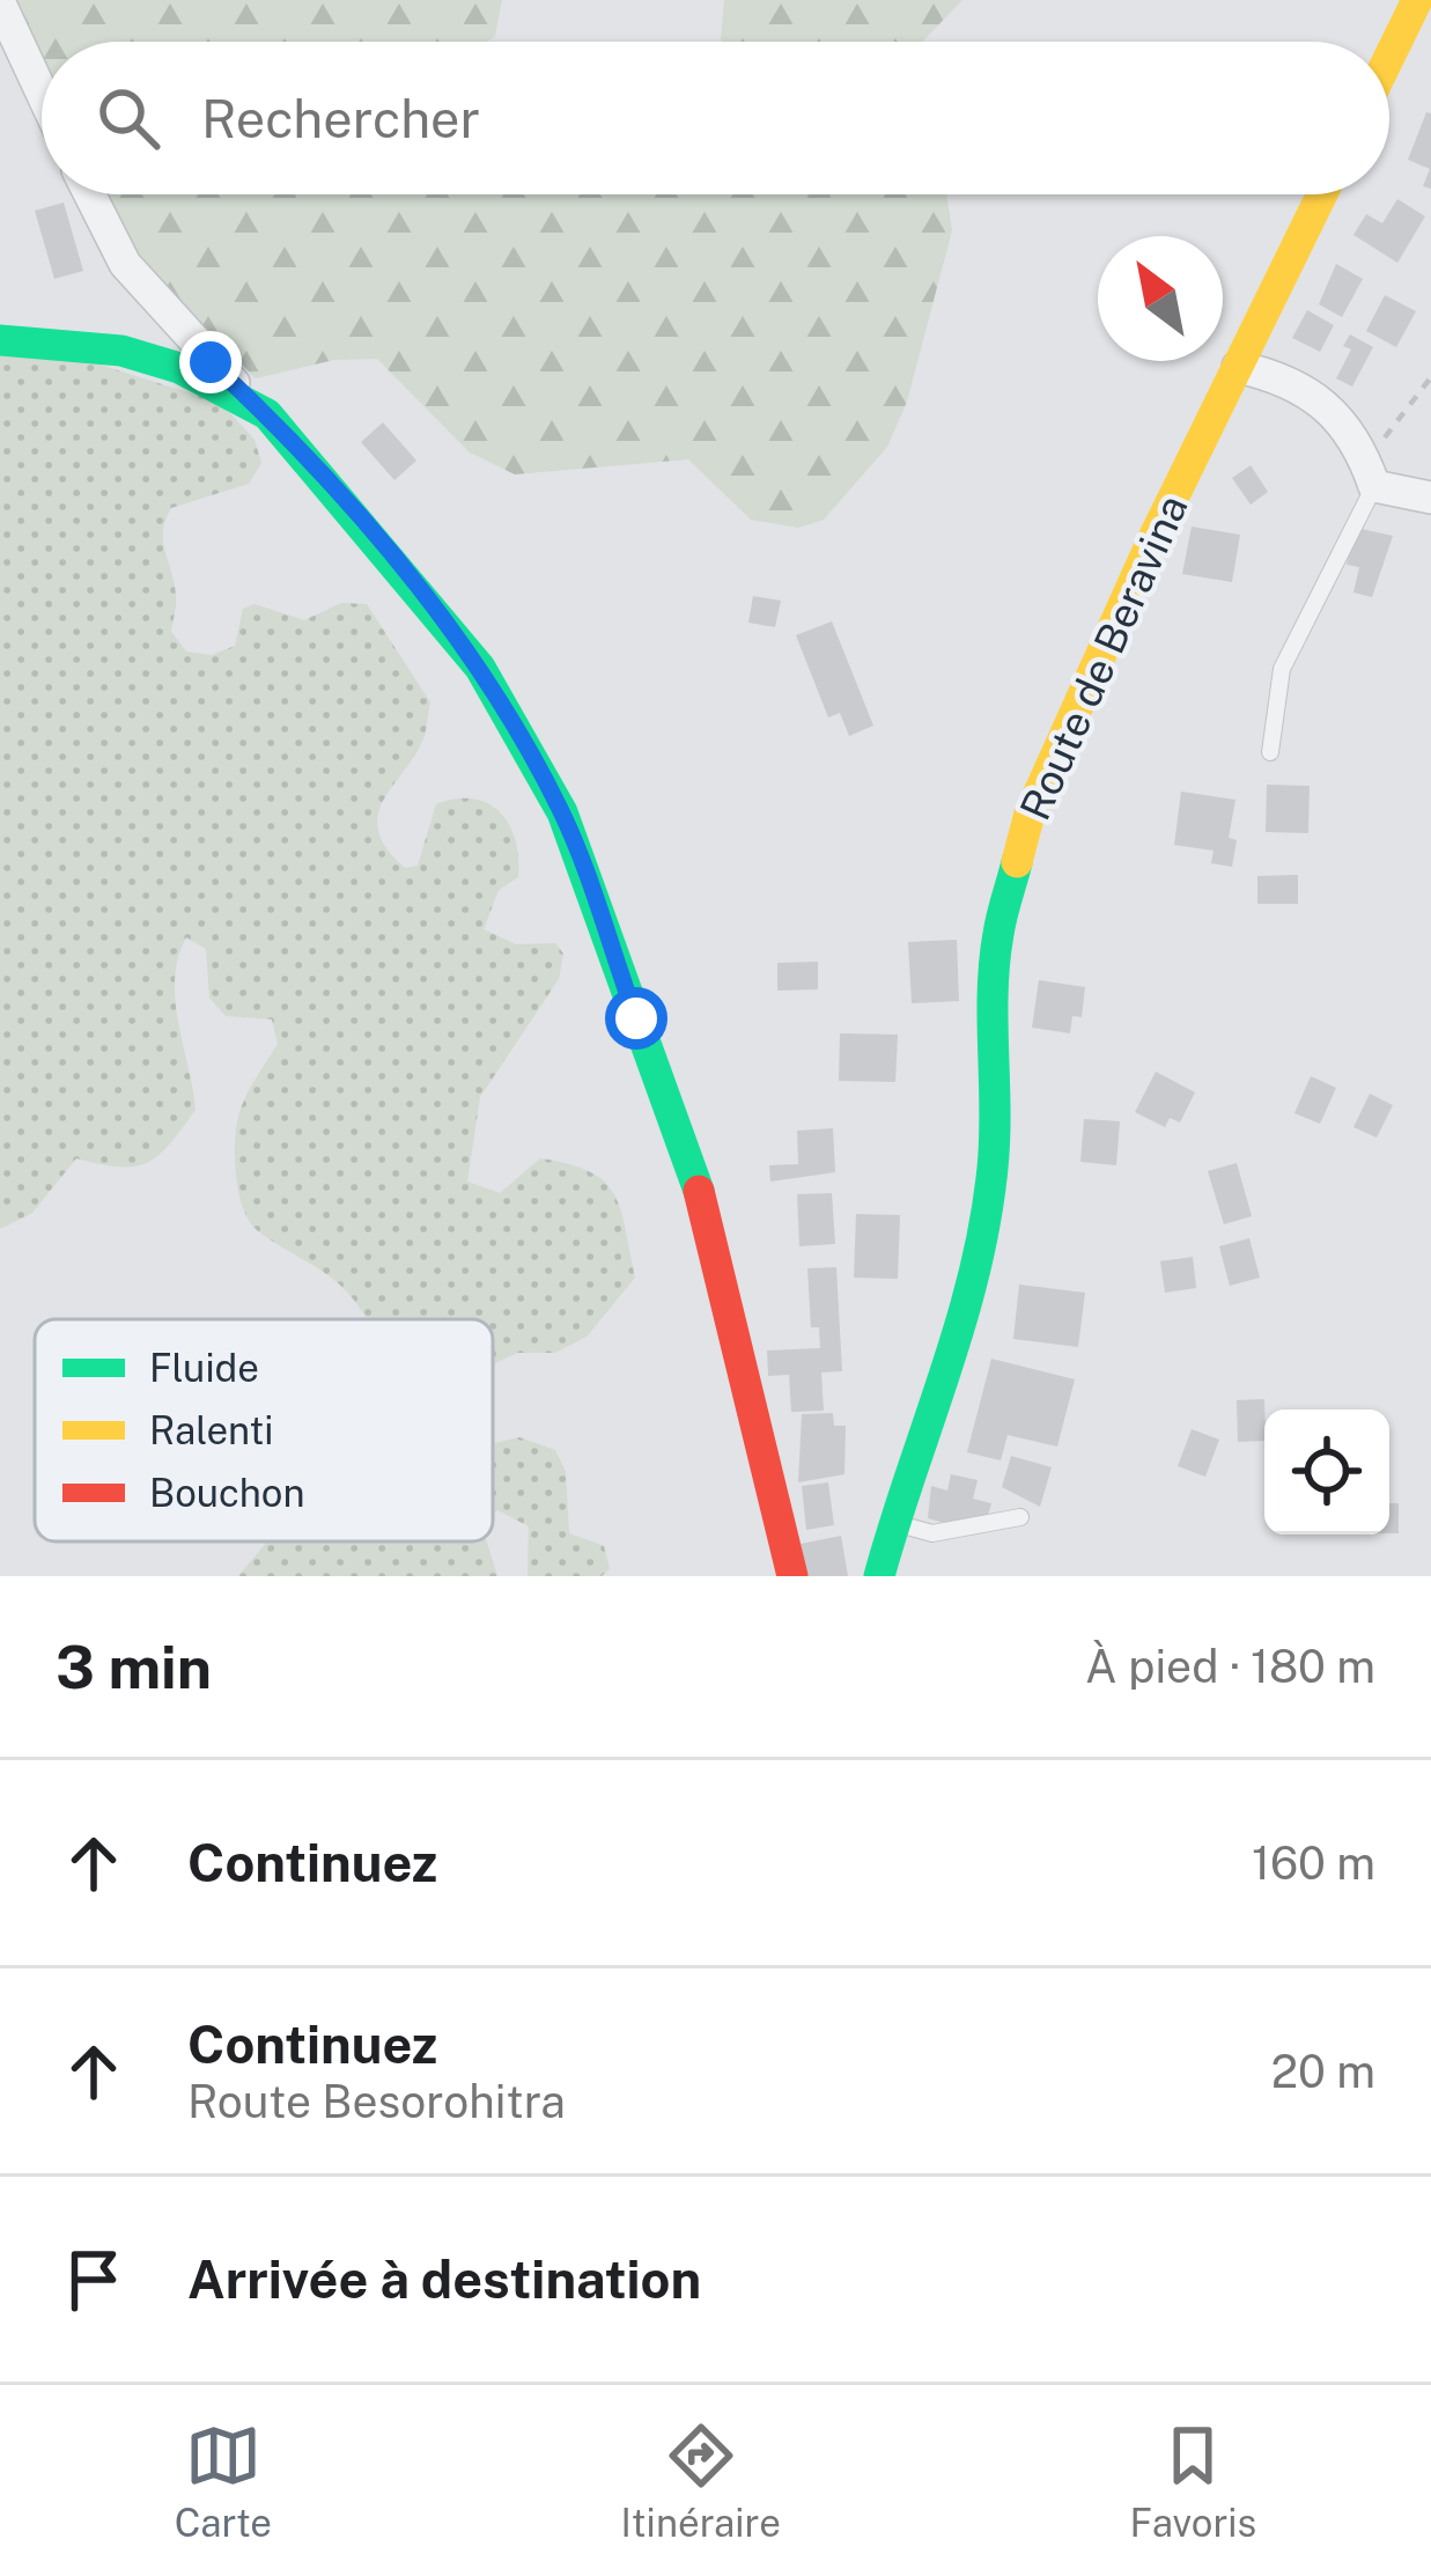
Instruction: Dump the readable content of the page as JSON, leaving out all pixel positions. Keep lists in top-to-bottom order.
{
  "streets": {
    "street": ["Route de Beravina"]
  },
  "legend": ["Fluide", "Ralenti", "Bouchon"],
  "north": "top left",
  "page": {
    "search": "Rechercher",
    "heading": ["3 min", "À pied · 180 m"],
    "list": [
      ["Continuez", "160 m"],
      ["Continuez", "Route Besorohitra", "20 m"],
      "Arrivée à destination"
    ],
    "nav": ["Carte", "Itinéraire", "Favoris"]
  }
}
